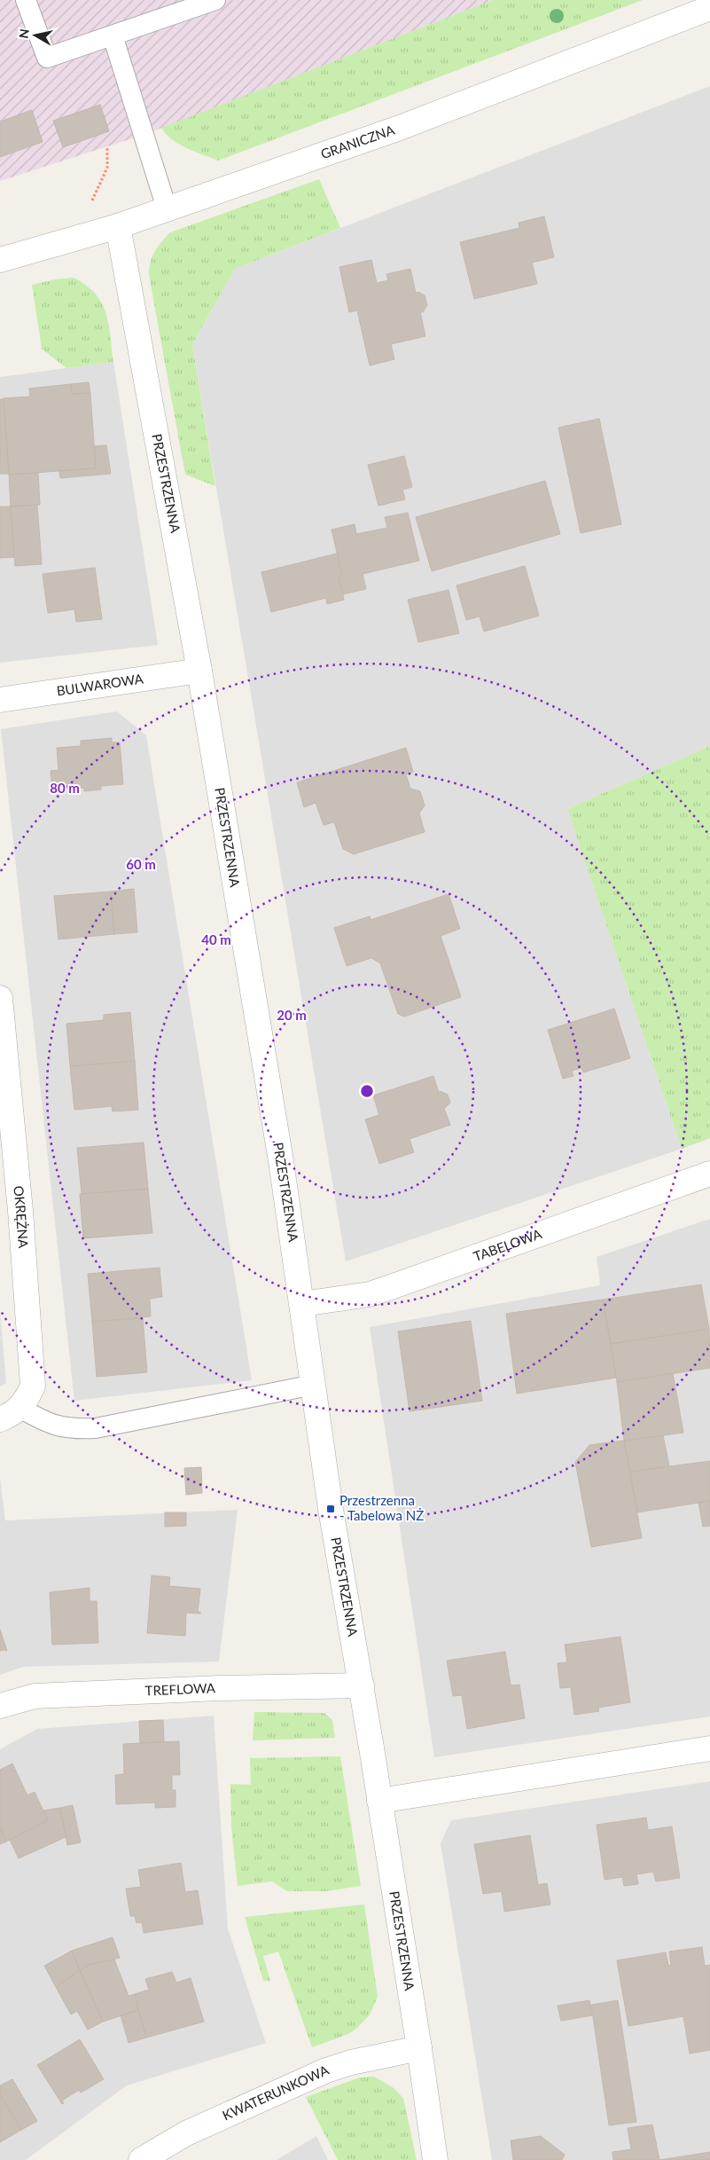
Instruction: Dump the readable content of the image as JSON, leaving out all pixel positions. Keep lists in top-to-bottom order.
{
  "streets": {
    "street": [
      "GRANICZNA",
      "PRZESTRZENNA",
      "BULWAROWA",
      "OKRĘŻNA",
      "TABELOWA",
      "TREFLOWA",
      "KWATERUNKOWA"
    ]
  },
  "crossings": [
    ["GRANICZNA", "PRZESTRZENNA"],
    ["PRZESTRZENNA", "BULWAROWA"],
    ["PRZESTRZENNA", "TABELOWA"],
    ["PRZESTRZENNA", "TREFLOWA"],
    ["PRZESTRZENNA", "KWATERUNKOWA"]
  ],
  "places": {
    "transit": ["Przestrzenna - Tabelowa NŻ"]
  },
  "north": "left",
  "rings": [
    "80 m",
    "60 m",
    "40 m",
    "20 m"
  ]
}
